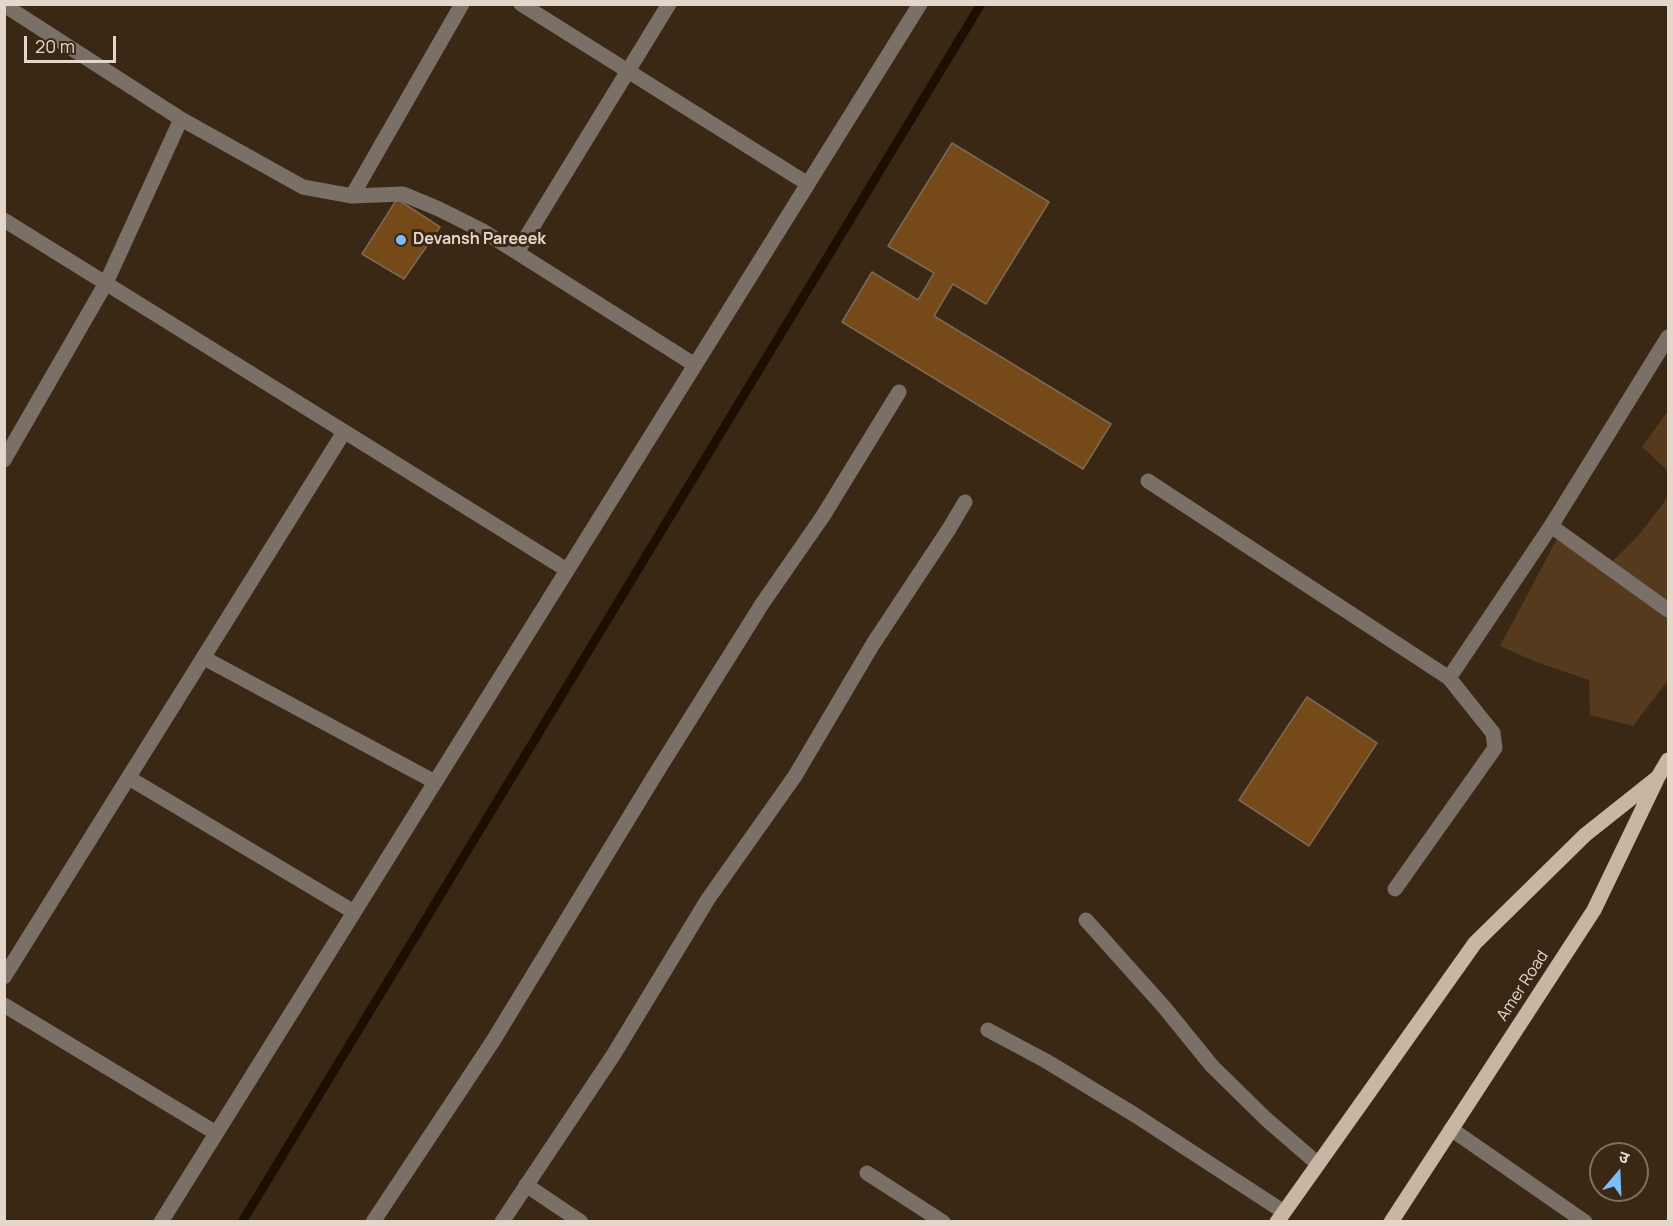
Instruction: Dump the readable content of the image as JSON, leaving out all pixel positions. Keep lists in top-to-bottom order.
{
  "streets": {
    "main road": ["Amer Road"]
  },
  "places": ["Devansh Pareeek"],
  "scale_bar": "20 m",
  "north": "top"
}
